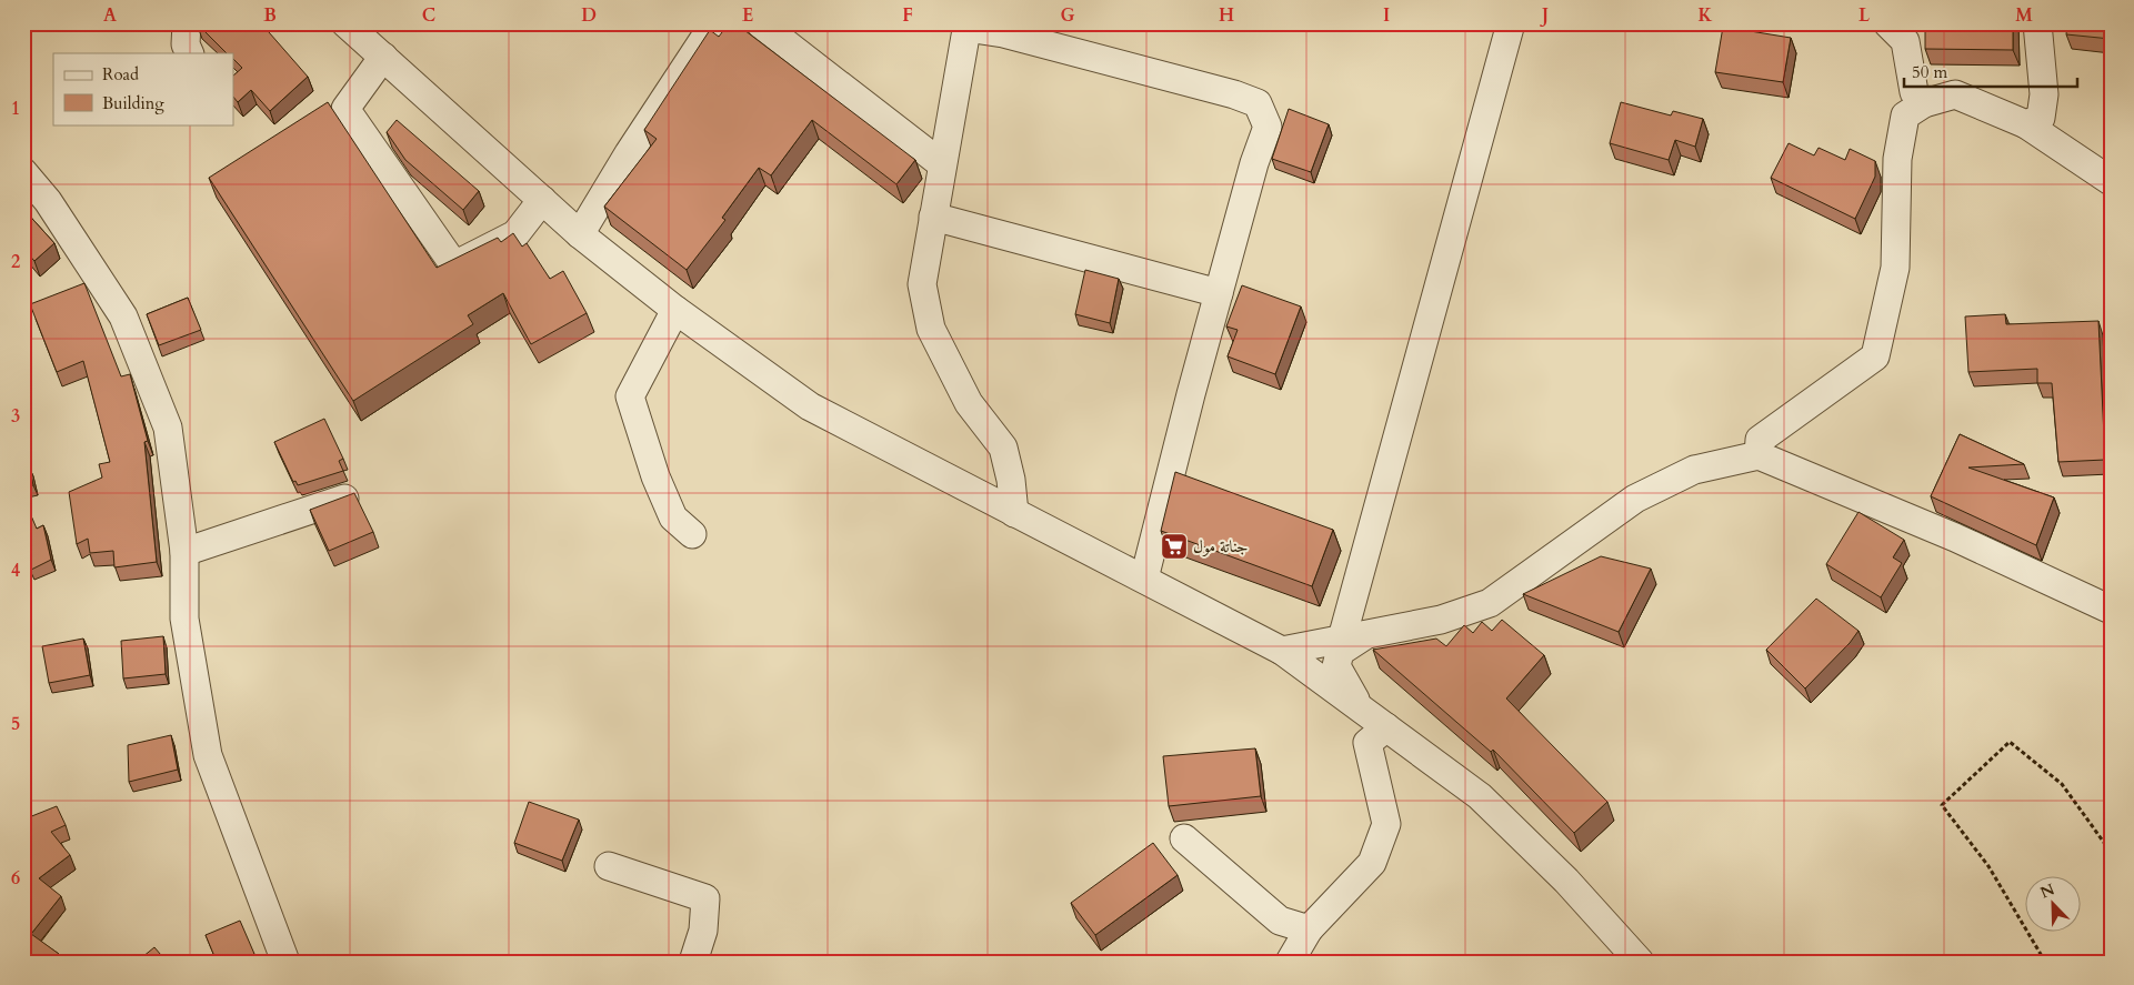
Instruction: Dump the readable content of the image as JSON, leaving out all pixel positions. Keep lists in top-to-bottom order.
{
  "places": {
    "supermarket": ["جناتة مول"]
  },
  "legend": ["Road", "Building"],
  "scale_bar": "50 m",
  "north": "top left",
  "grid": {
    "columns": [
      "A",
      "B",
      "C",
      "D",
      "E",
      "F",
      "G",
      "H",
      "I",
      "J",
      "K",
      "L",
      "M"
    ],
    "rows": [
      "1",
      "2",
      "3",
      "4",
      "5",
      "6"
    ]
  }
}
